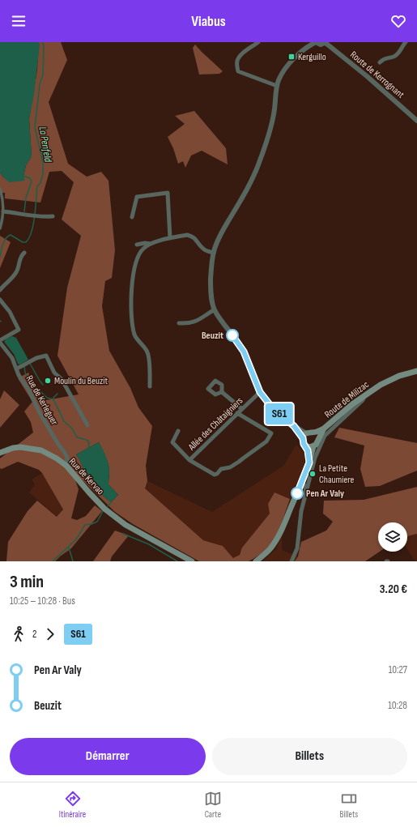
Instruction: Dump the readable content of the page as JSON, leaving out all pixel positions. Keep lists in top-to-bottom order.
{
  "streets": {
    "main road": ["Route de Milizac", "Rue de Kervao"],
    "street": ["Route de Kerrognant", "Rue de Kerleguer", "Allée des Châtaigniers"]
  },
  "crossings": [
    ["Rue de Kerleguer", "Rue de Kervao"]
  ],
  "water": ["La Penfeld"],
  "places": {
    "transit": ["Kerguillo"],
    "other": [
      "Beuzit",
      "Moulin du Beuzit",
      "La Petite Chaumiere",
      "Pen Ar Valy"
    ]
  },
  "lines": ["bus line S61"],
  "page": {
    "header": "Viabus",
    "on_map": "S61",
    "heading": ["3 min", "10:25 – 10:28 · Bus", "3.20 €"],
    "legs": ["2", "S61"],
    "list": [
      {
        "name": "Pen Ar Valy",
        "value": "10:27"
      },
      {
        "name": "Beuzit",
        "value": "10:28"
      }
    ],
    "buttons": ["Démarrer", "Billets"],
    "tabs": ["Itinéraire", "Carte", "Billets"]
  }
}
